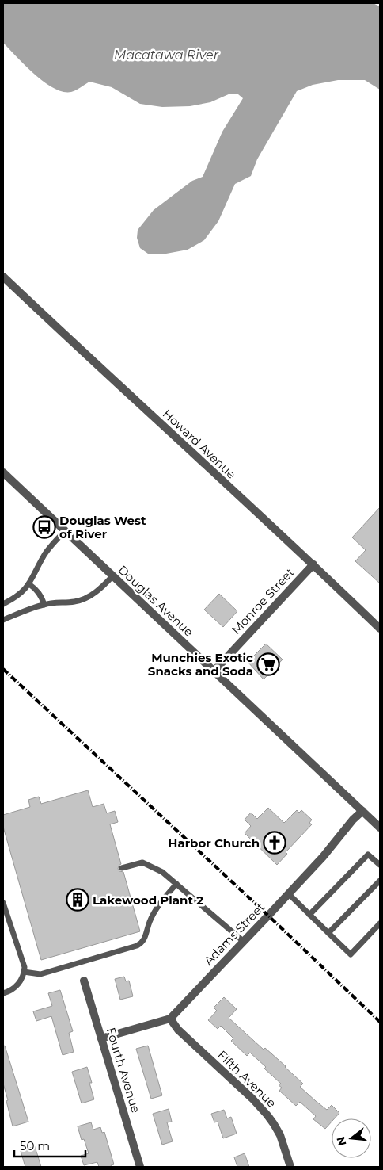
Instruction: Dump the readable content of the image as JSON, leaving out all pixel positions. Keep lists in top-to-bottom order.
{
  "streets": {
    "street": [
      "Howard Avenue",
      "Douglas Avenue",
      "Monroe Street",
      "Adams Street",
      "Fourth Avenue",
      "Fifth Avenue"
    ]
  },
  "crossings": [
    ["Howard Avenue", "Monroe Street"],
    ["Douglas Avenue", "Monroe Street"],
    ["Douglas Avenue", "Adams Street"],
    ["Adams Street", "Fifth Avenue"]
  ],
  "water": ["Macatawa River"],
  "places": {
    "bus stop": ["Douglas West of River"],
    "supermarket": ["Munchies Exotic Snacks and Soda"],
    "church": ["Harbor Church"],
    "building": ["Lakewood Plant 2"]
  },
  "scale_bar": "50 m",
  "north": "left"
}
